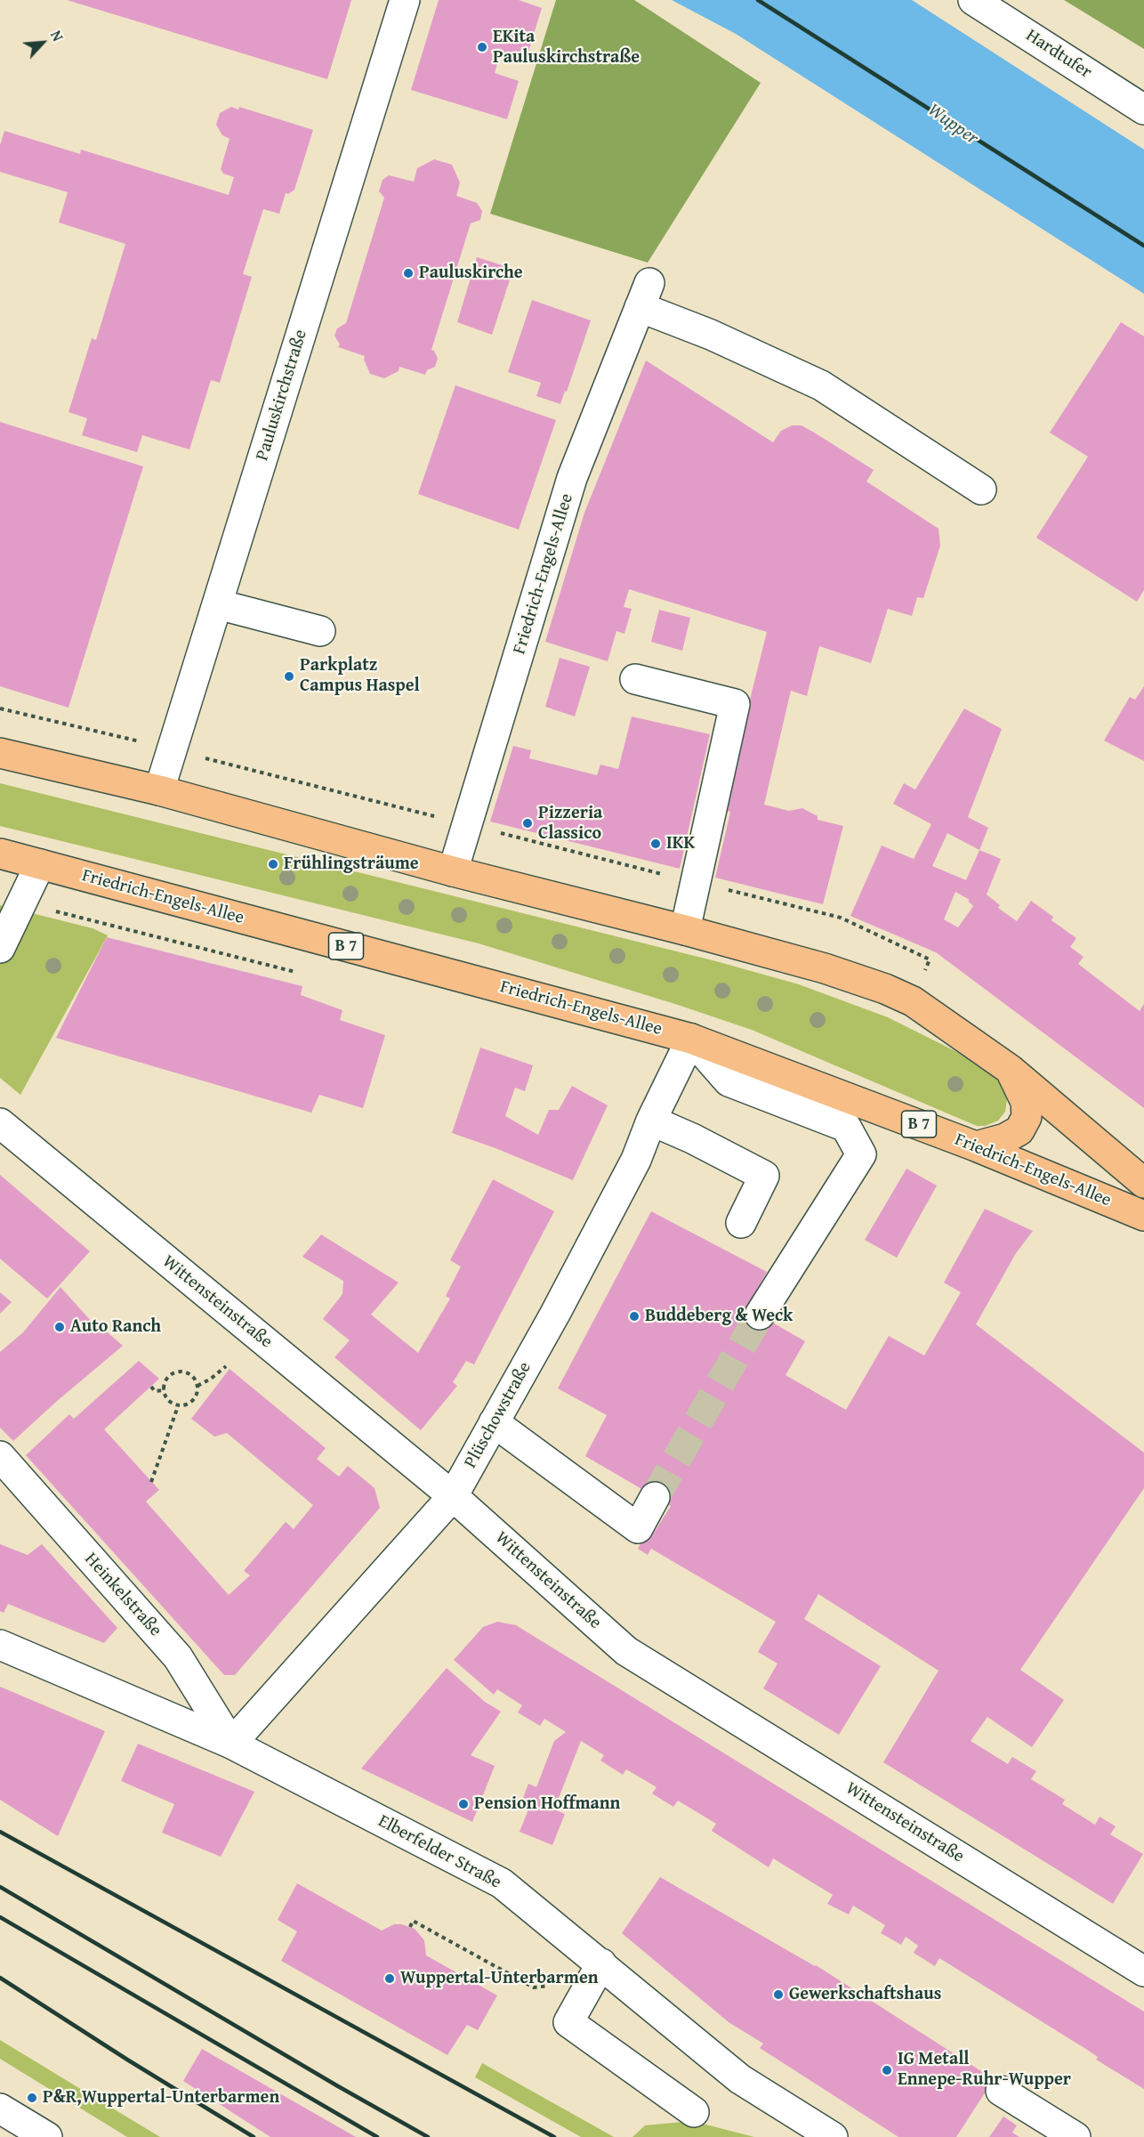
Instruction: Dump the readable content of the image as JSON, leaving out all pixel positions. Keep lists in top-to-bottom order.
{
  "streets": {
    "main road": ["Friedrich-Engels-Allee", "B 7"],
    "street": [
      "Hardtufer",
      "Pauluskirchstraße",
      "Wittensteinstraße",
      "Plüschowstraße",
      "Heinkelstraße",
      "Elberfelder Straße"
    ]
  },
  "crossings": [
    ["Friedrich-Engels-Allee", "Plüschowstraße"],
    ["Wittensteinstraße", "Plüschowstraße"],
    ["Plüschowstraße", "Heinkelstraße"],
    ["Plüschowstraße", "Elberfelder Straße"],
    ["Heinkelstraße", "Elberfelder Straße"]
  ],
  "water": ["Wupper"],
  "places": [
    "EKita Pauluskirchstraße",
    "Pauluskirche",
    "Parkplatz Campus Haspel",
    "Pizzeria Classico",
    "IKK",
    "Frühlingsträume",
    "Buddeberg & Weck",
    "Auto Ranch",
    "Pension Hoffmann",
    "Wuppertal-Unterbarmen",
    "Gewerkschaftshaus",
    "IG Metall Ennepe-Ruhr-Wupper",
    "P&R,Wuppertal-Unterbarmen"
  ],
  "north": "top right"
}
